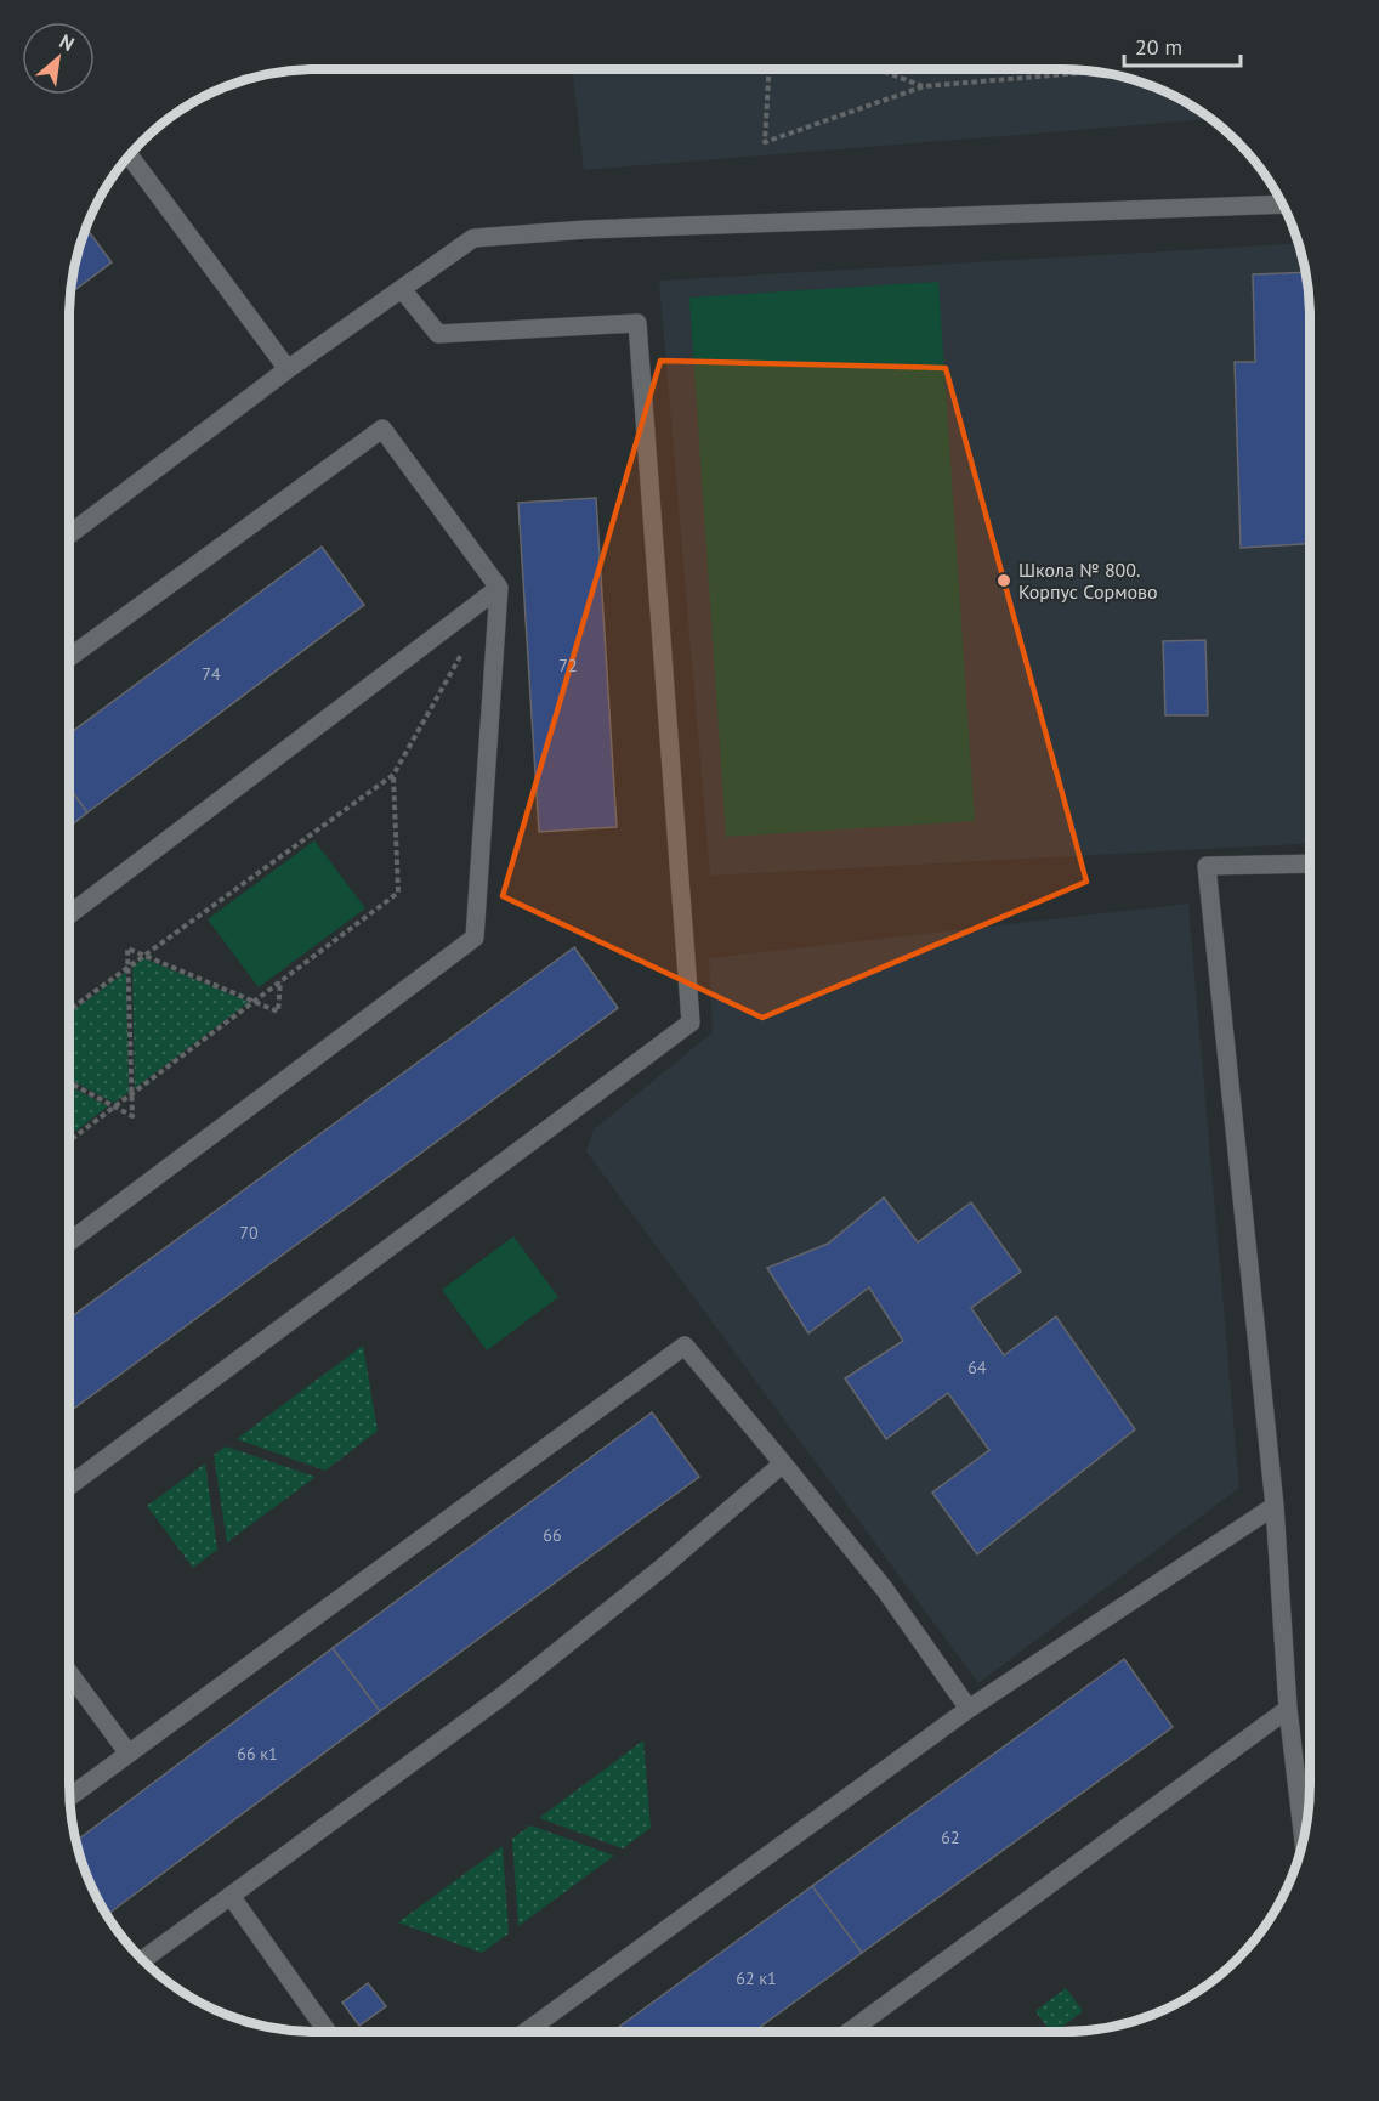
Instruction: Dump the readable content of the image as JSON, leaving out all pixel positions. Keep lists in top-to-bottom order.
{
  "places": ["Школа № 800. Корпус Сормово"],
  "house_numbers": [
    "72",
    "74",
    "70",
    "64",
    "66",
    "66 к1",
    "62",
    "62 к1"
  ],
  "scale_bar": "20 m",
  "north": "top right"
}
